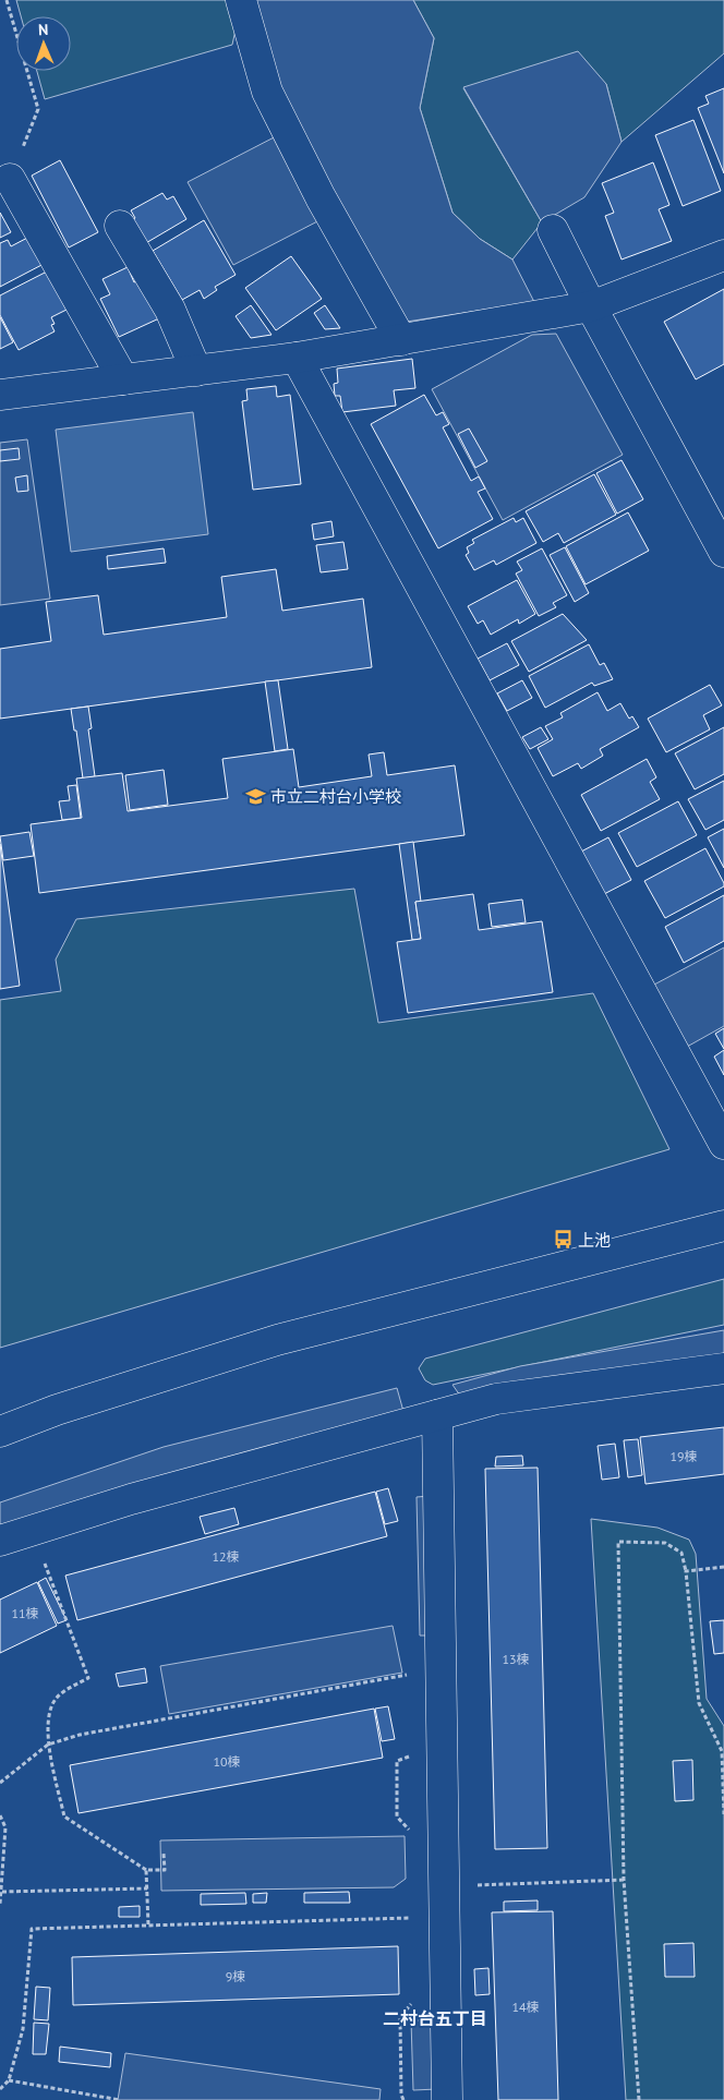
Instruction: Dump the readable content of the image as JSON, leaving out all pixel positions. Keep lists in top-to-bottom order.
{
  "districts": ["二村台五丁目"],
  "places": {
    "school or university": ["市立二村台小学校"],
    "bus stop": ["上池"]
  },
  "house_numbers": [
    "19棟",
    "12棟",
    "11棟",
    "13棟",
    "10棟",
    "9棟",
    "14棟"
  ],
  "north": "top"
}
